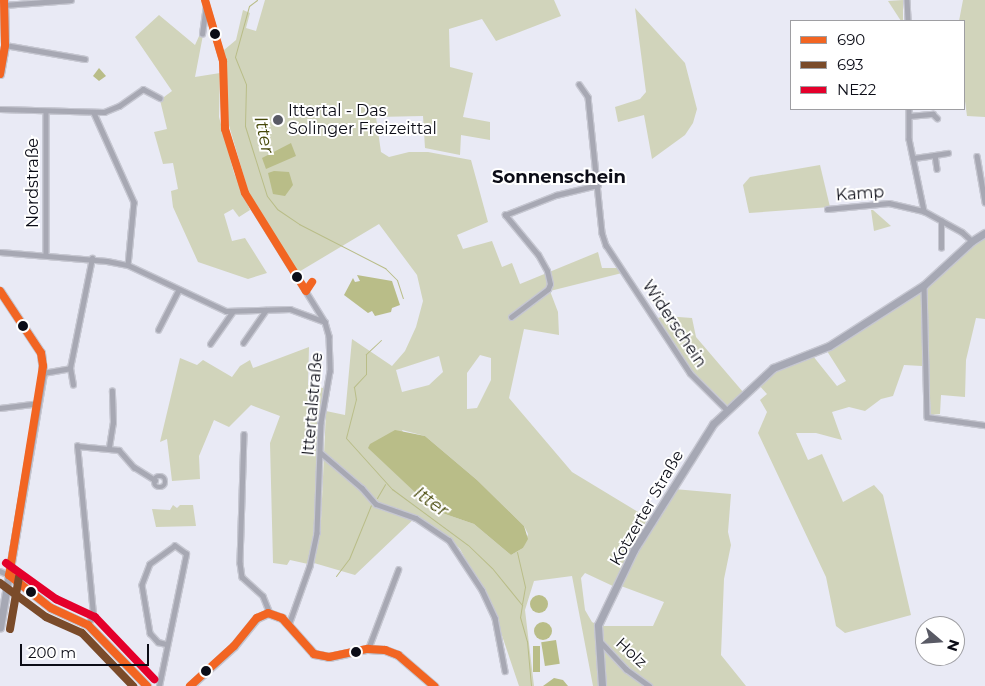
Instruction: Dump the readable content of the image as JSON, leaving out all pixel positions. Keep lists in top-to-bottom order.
{
  "streets": {
    "street": [
      "Nordstraße",
      "Kamp",
      "Widerschein",
      "Ittertalstraße",
      "Kotzerter Straße",
      "Holz"
    ]
  },
  "crossings": [
    ["Kamp", "Kotzerter Straße"],
    ["Widerschein", "Kotzerter Straße"],
    ["Kotzerter Straße", "Holz"]
  ],
  "districts": ["Sonnenschein"],
  "water": ["Itter"],
  "places": ["Ittertal - Das Solinger Freizeittal"],
  "lines": ["transit line 690", "transit line NE22", "transit line 693"],
  "legend": ["690", "693", "NE22"],
  "scale_bar": "200 m",
  "north": "right"
}
